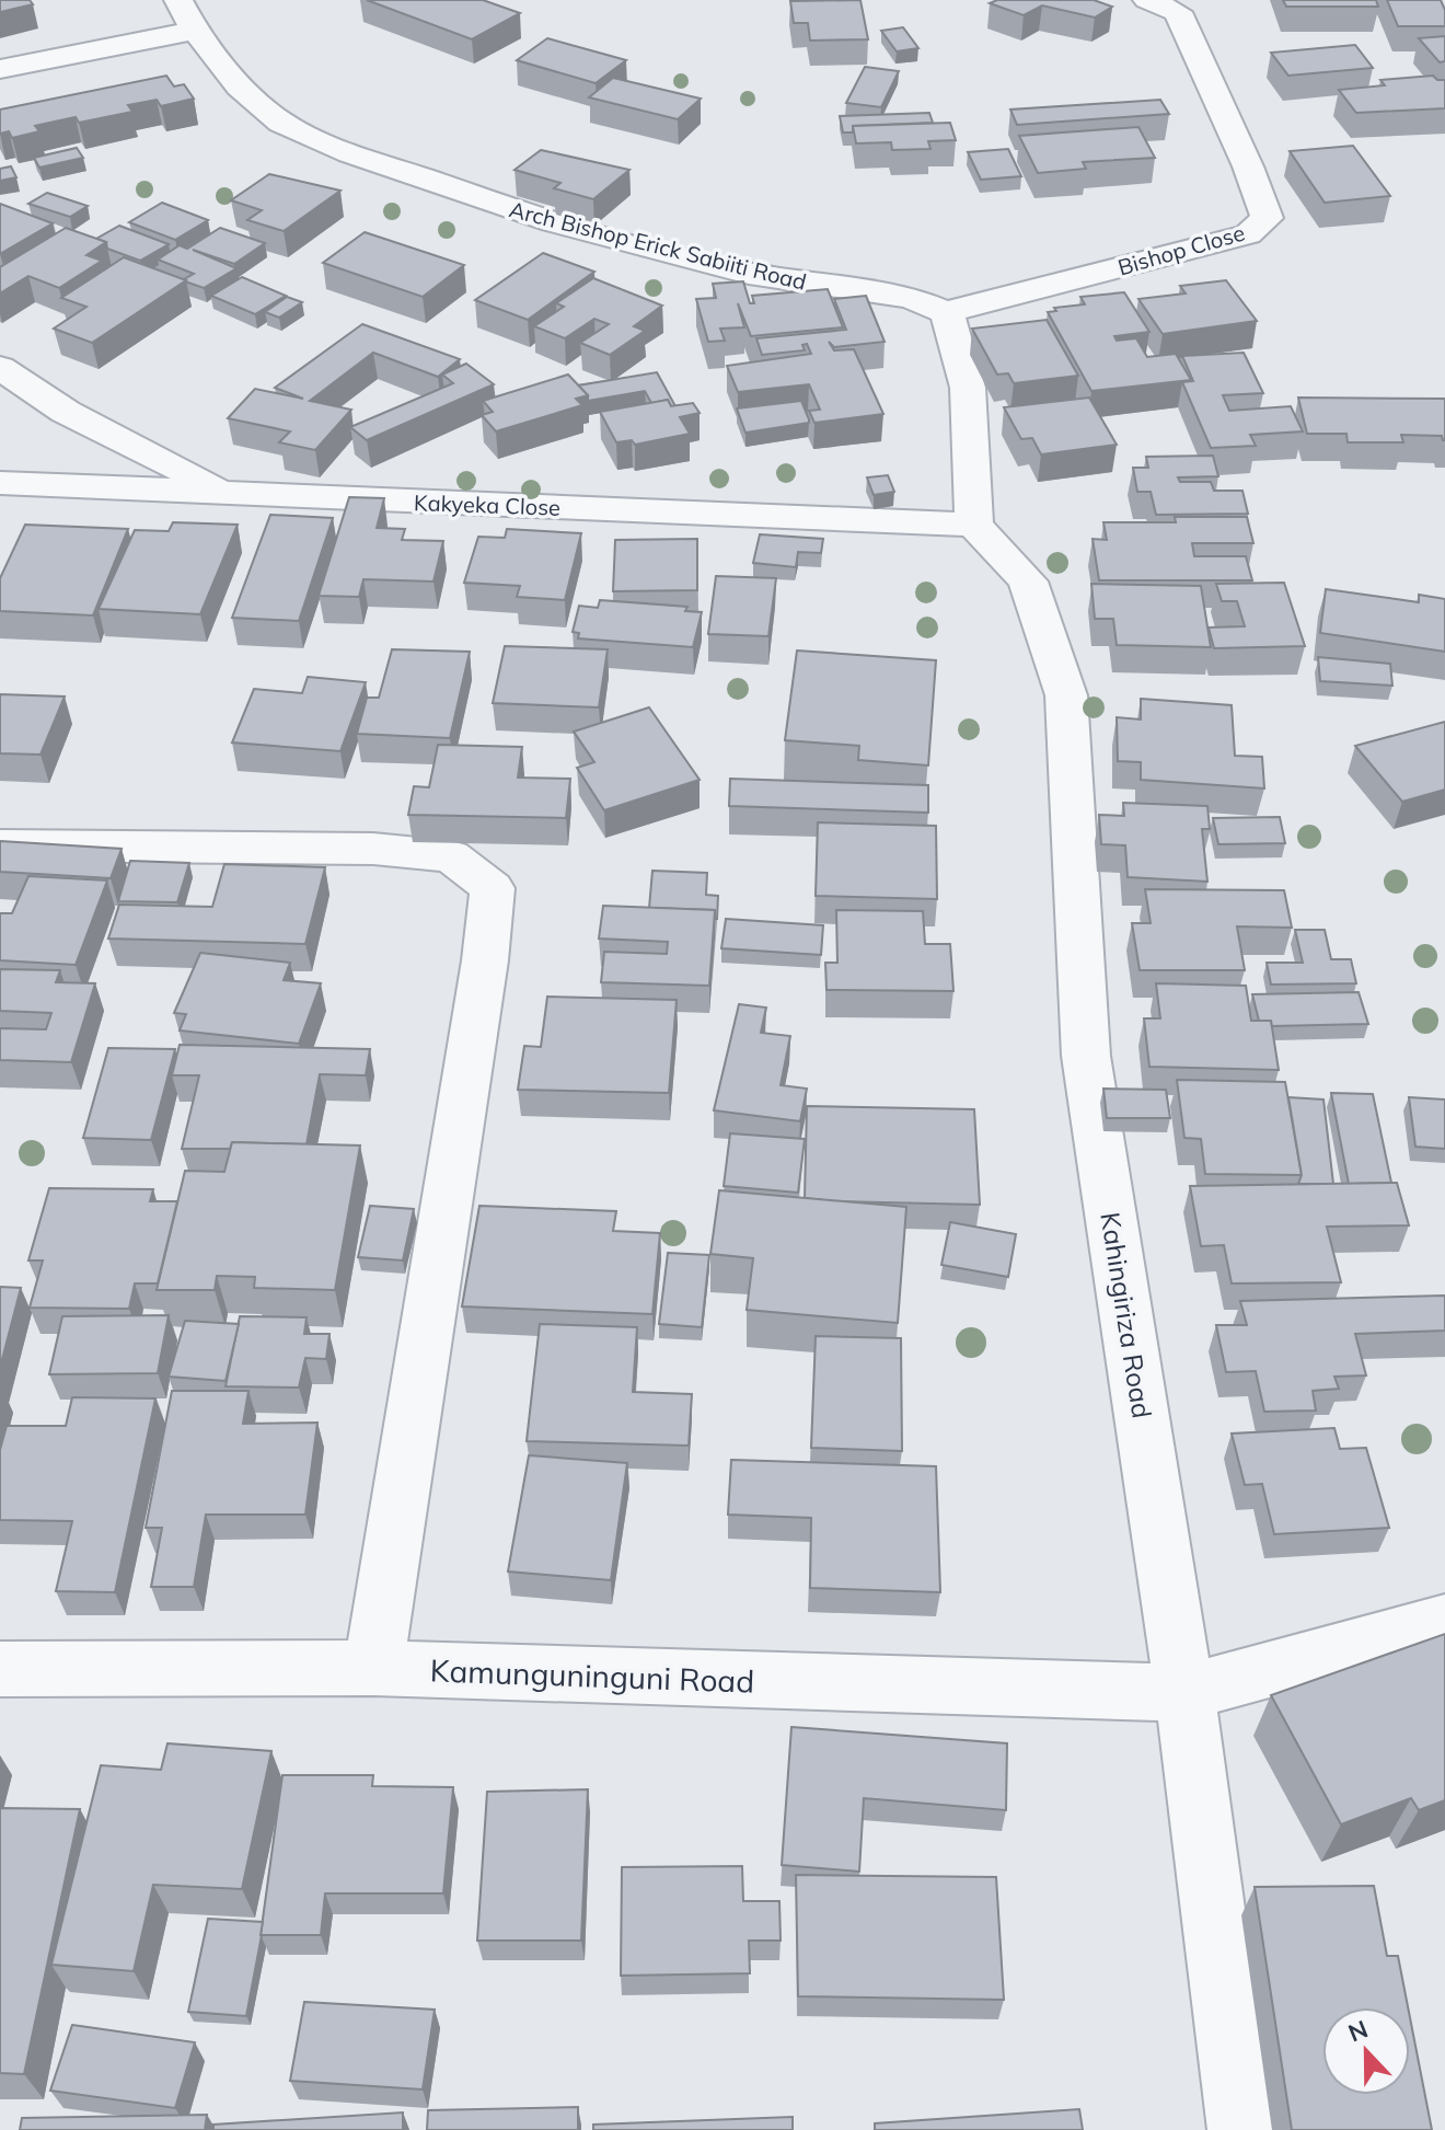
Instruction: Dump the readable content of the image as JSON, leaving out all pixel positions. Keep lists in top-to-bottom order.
{
  "streets": {
    "street": [
      "Arch Bishop Erick Sabiiti Road",
      "Bishop Close",
      "Kakyeka Close",
      "Kahingiriza Road",
      "Kamunguninguni Road"
    ]
  },
  "crossings": [
    ["Arch Bishop Erick Sabiiti Road", "Bishop Close"],
    ["Kakyeka Close", "Kahingiriza Road"],
    ["Kahingiriza Road", "Kamunguninguni Road"]
  ],
  "north": "top"
}
